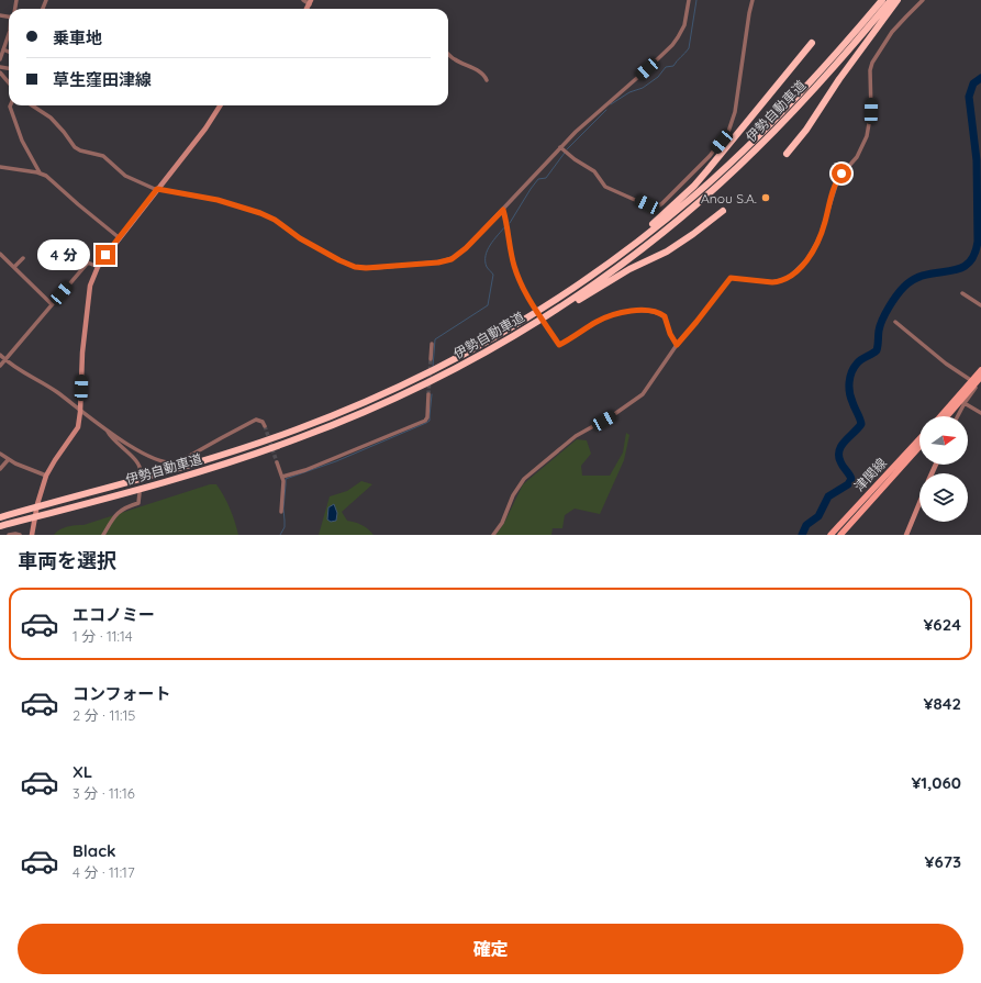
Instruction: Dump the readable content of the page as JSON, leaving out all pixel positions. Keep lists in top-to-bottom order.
{
  "streets": {
    "highway": ["伊勢自動車道"],
    "main road": ["津関線"]
  },
  "places": ["Anou S.A."],
  "north": "right",
  "page": {
    "banner": ["乗車地", "草生窪田津線"],
    "bubble": "4 分",
    "heading": "車両を選択",
    "list": [
      {
        "name": "エコノミー",
        "note": "1 分 · 11:14",
        "value": "¥624"
      },
      {
        "name": "コンフォート",
        "note": "2 分 · 11:15",
        "value": "¥842"
      },
      {
        "name": "XL",
        "note": "3 分 · 11:16",
        "value": "¥1,060"
      },
      {
        "name": "Black",
        "note": "4 分 · 11:17",
        "value": "¥673"
      }
    ],
    "buttons": "確定"
  }
}
